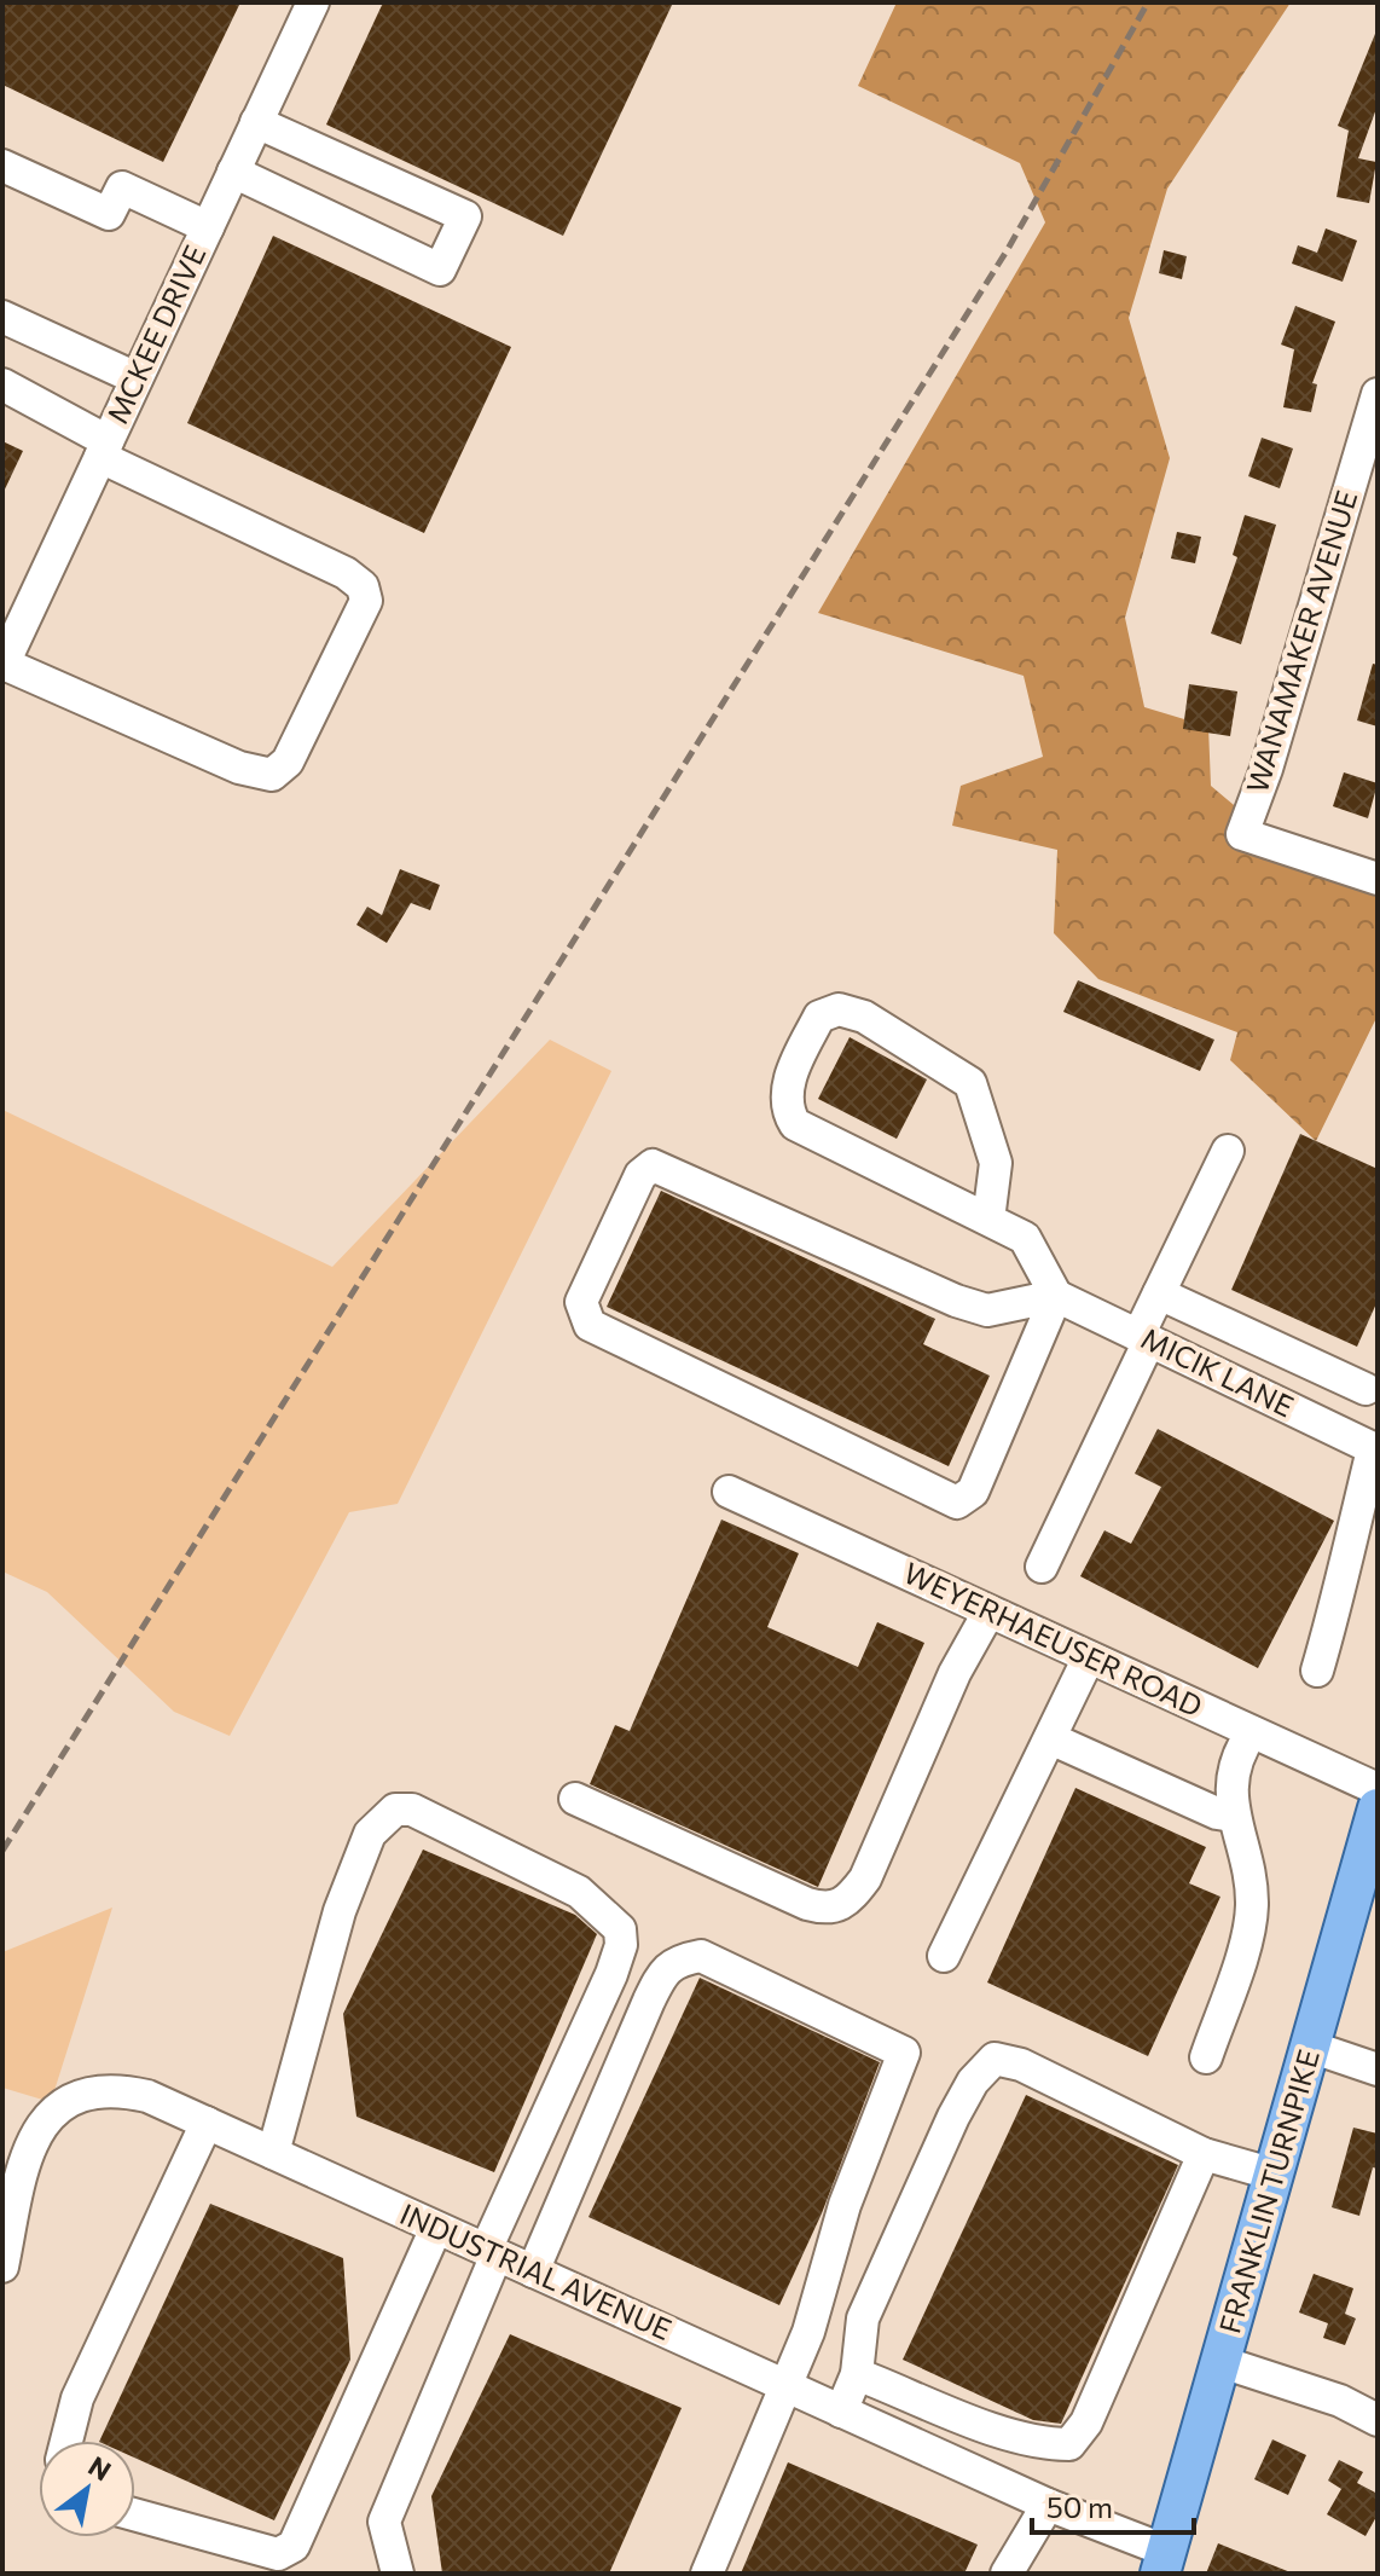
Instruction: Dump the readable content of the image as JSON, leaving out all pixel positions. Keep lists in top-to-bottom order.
{
  "streets": {
    "main road": ["FRANKLIN TURNPIKE"],
    "street": [
      "MCKEE DRIVE",
      "WANAMAKER AVENUE",
      "MICIK LANE",
      "WEYERHAEUSER ROAD",
      "INDUSTRIAL AVENUE"
    ]
  },
  "crossings": [
    ["FRANKLIN TURNPIKE", "INDUSTRIAL AVENUE"]
  ],
  "scale_bar": "50 m",
  "north": "top right"
}
